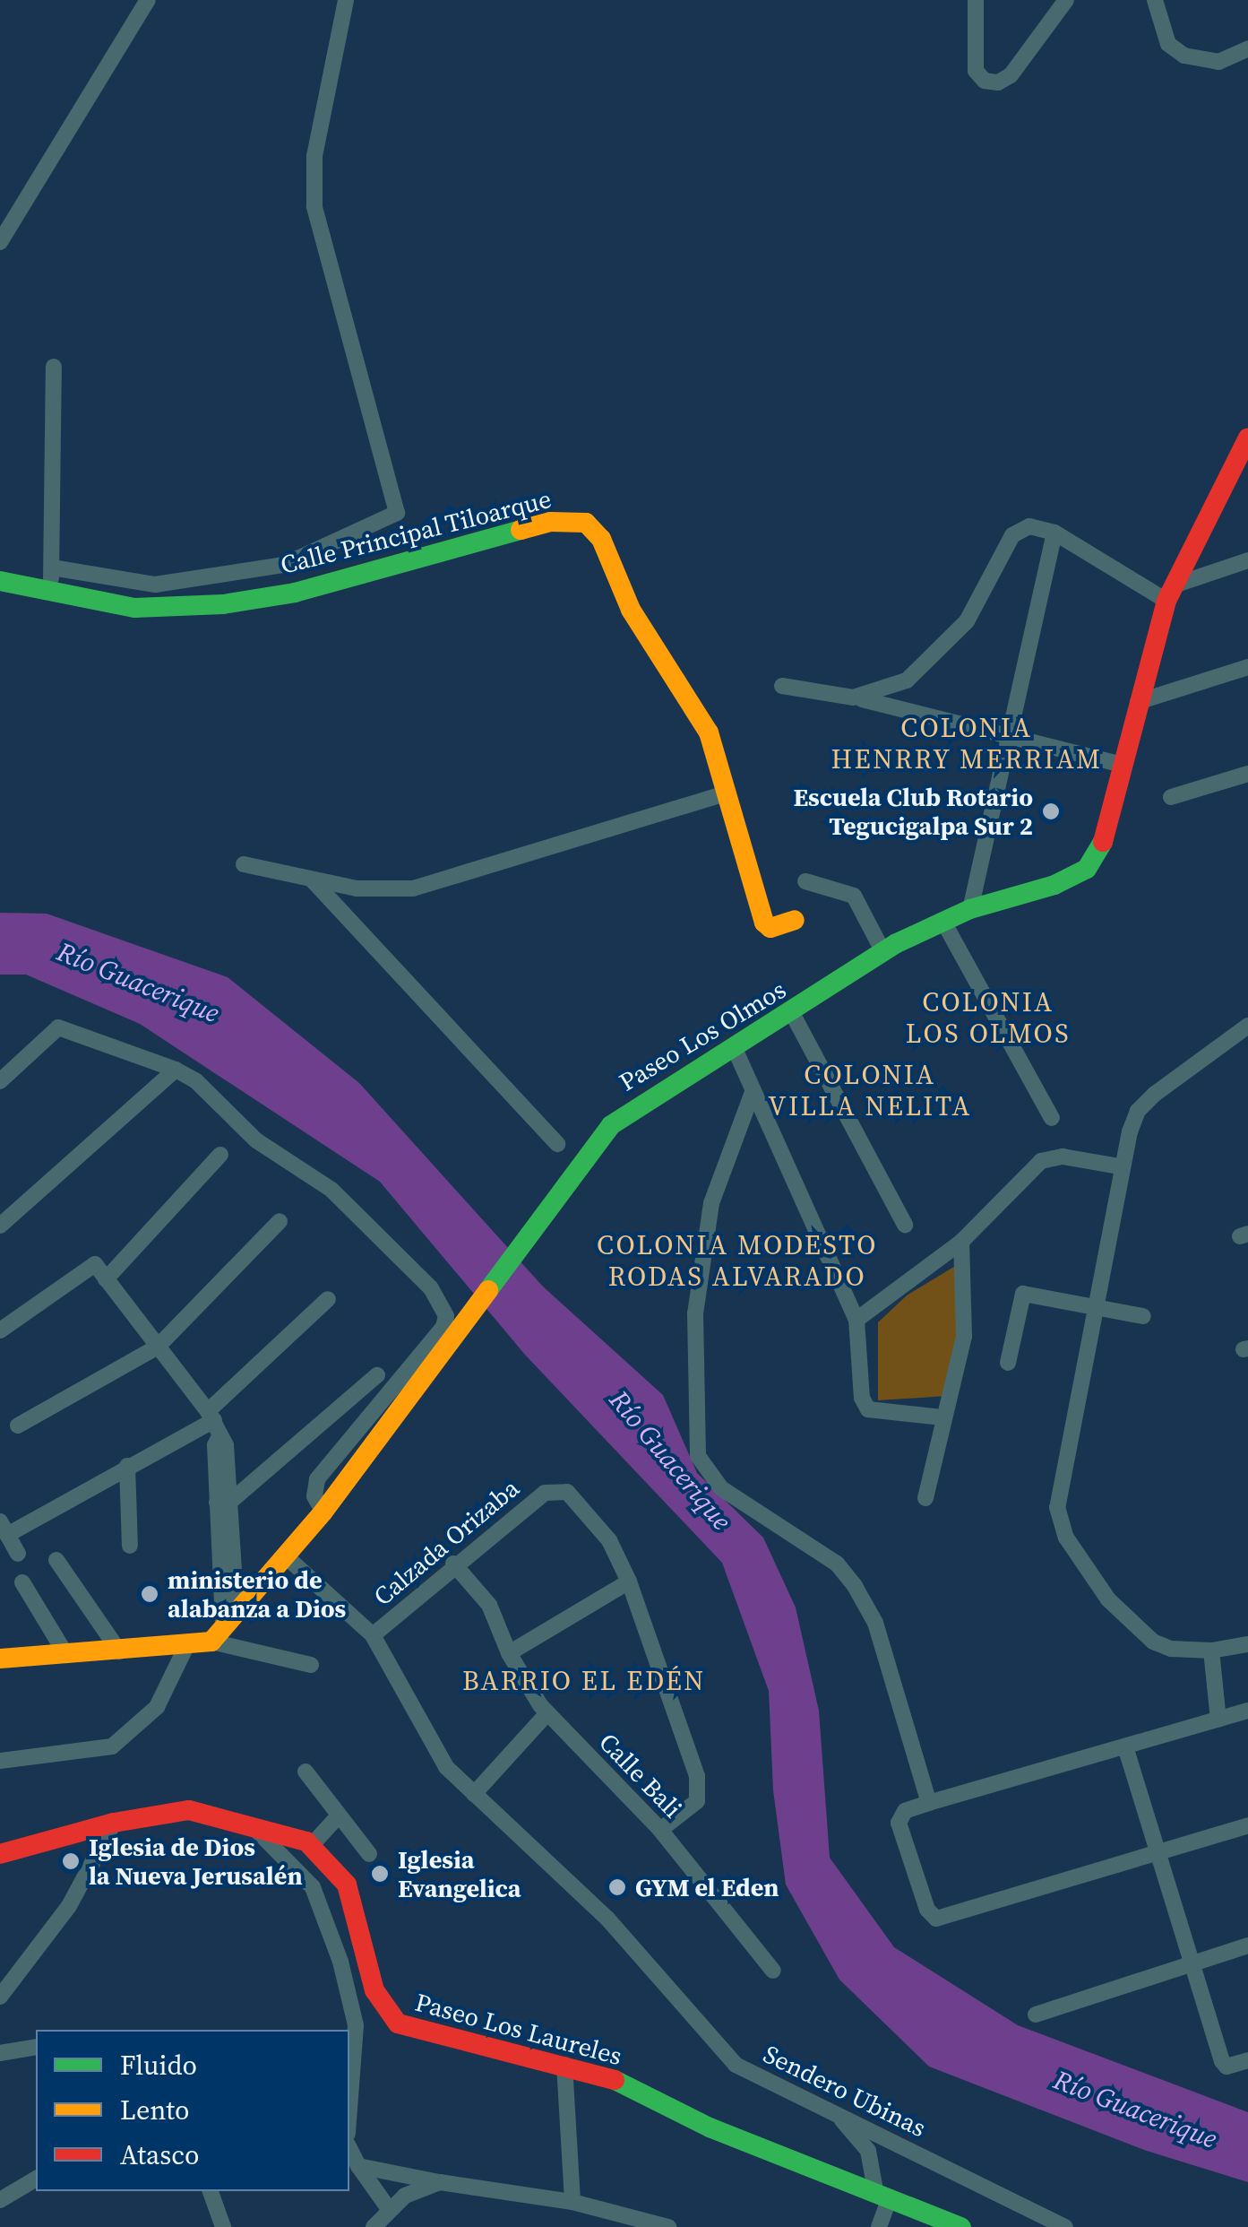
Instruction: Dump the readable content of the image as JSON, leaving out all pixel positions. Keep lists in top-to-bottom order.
{
  "streets": {
    "street": [
      "Calle Principal Tiloarque",
      "Paseo Los Olmos",
      "Calzada Orizaba",
      "Calle Bali",
      "Paseo Los Laureles",
      "Sendero Ubinas"
    ]
  },
  "crossings": [
    ["Paseo Los Olmos", "Sendero Ubinas"],
    ["Calzada Orizaba", "Calle Bali"],
    ["Calzada Orizaba", "Sendero Ubinas"]
  ],
  "districts": [
    "COLONIA HENRRY MERRIAM",
    "COLONIA LOS OLMOS",
    "COLONIA VILLA NELITA",
    "COLONIA MODESTO RODAS ALVARADO",
    "BARRIO EL EDÉN"
  ],
  "water": ["Río Guacerique"],
  "places": [
    "Escuela Club Rotario Tegucigalpa Sur 2",
    "ministerio de alabanza a Dios",
    "Iglesia de Dios la Nueva Jerusalén",
    "Iglesia Evangelica",
    "GYM el Eden"
  ],
  "legend": ["Fluido", "Lento", "Atasco"]
}
